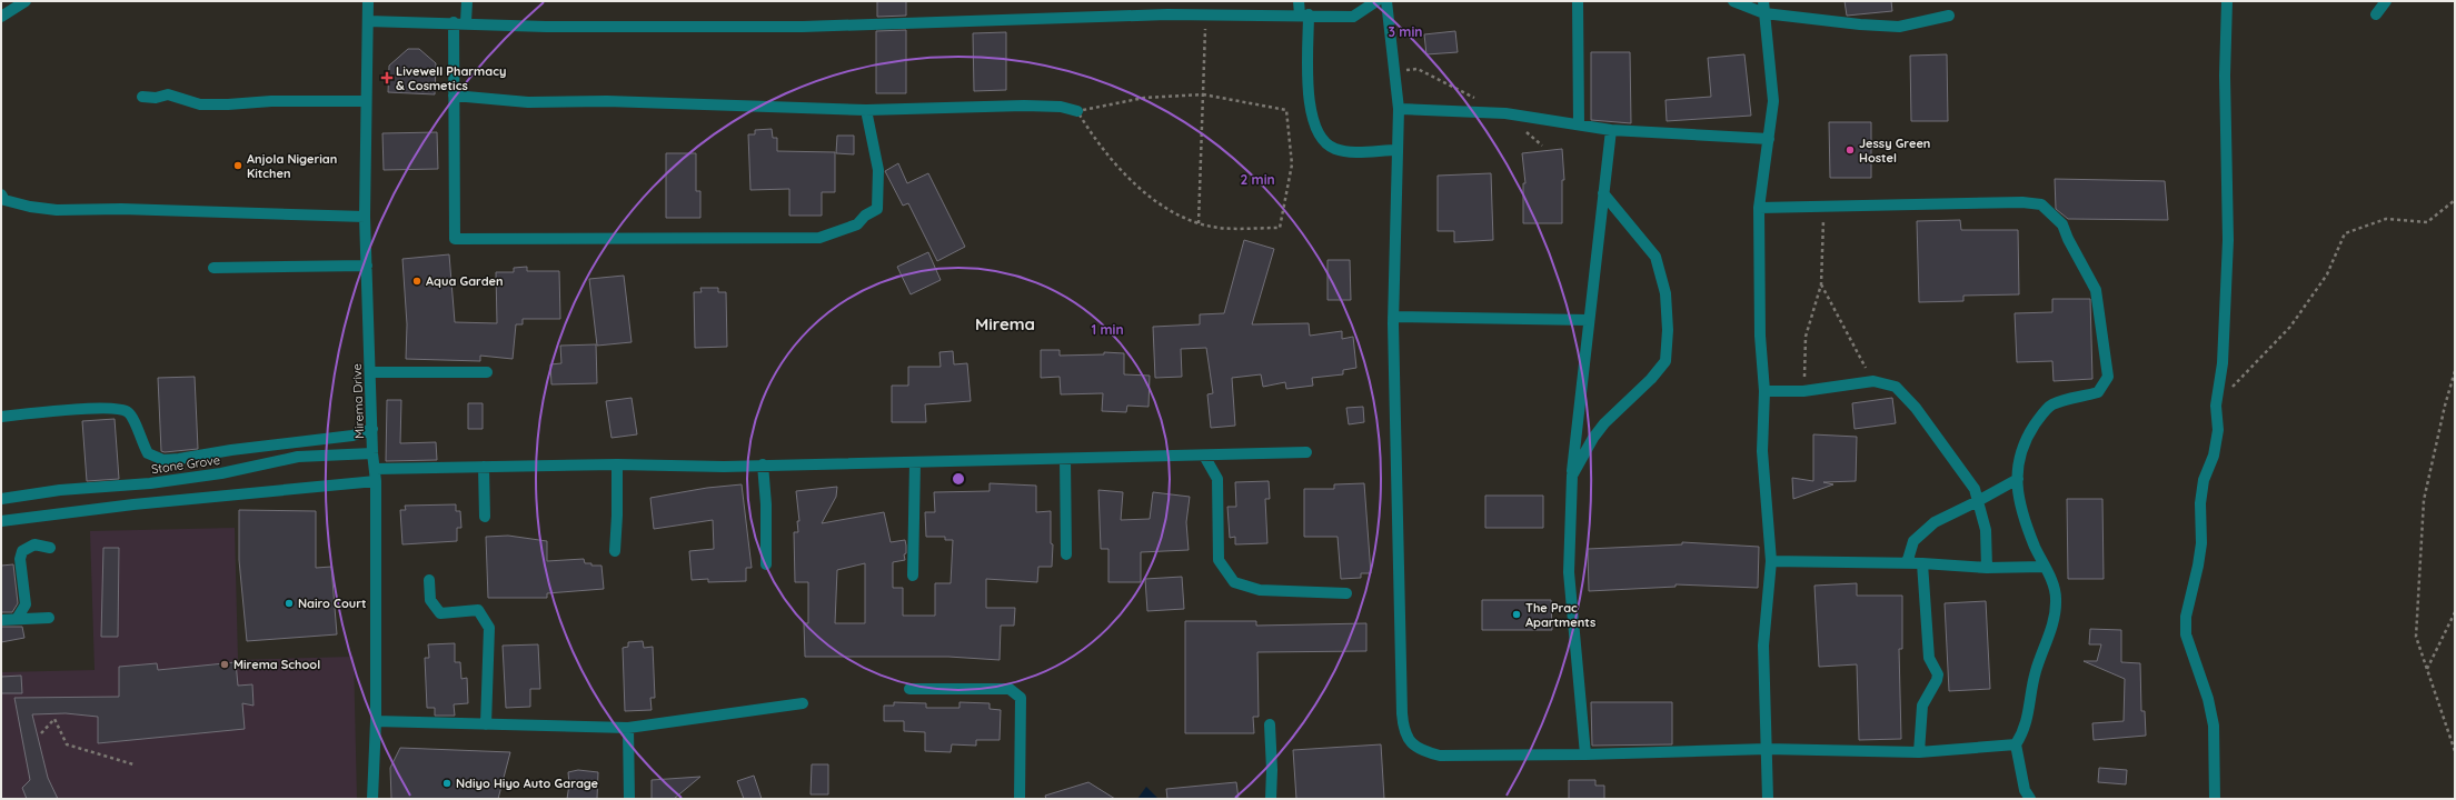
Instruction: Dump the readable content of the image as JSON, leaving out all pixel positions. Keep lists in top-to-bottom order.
{
  "streets": {
    "street": ["Mirema Drive", "Stone Grove"]
  },
  "crossings": [
    ["Mirema Drive", "Stone Grove"]
  ],
  "districts": ["Mirema"],
  "places": {
    "health": ["Livewell Pharmacy & Cosmetics"],
    "other": [
      "Jessy Green Hostel",
      "Anjola Nigerian Kitchen",
      "Aqua Garden",
      "Nairo Court",
      "The Prac Apartments",
      "Mirema School",
      "Ndiyo Hiyo Auto Garage"
    ]
  },
  "rings": ["3 min", "2 min", "1 min"]
}
